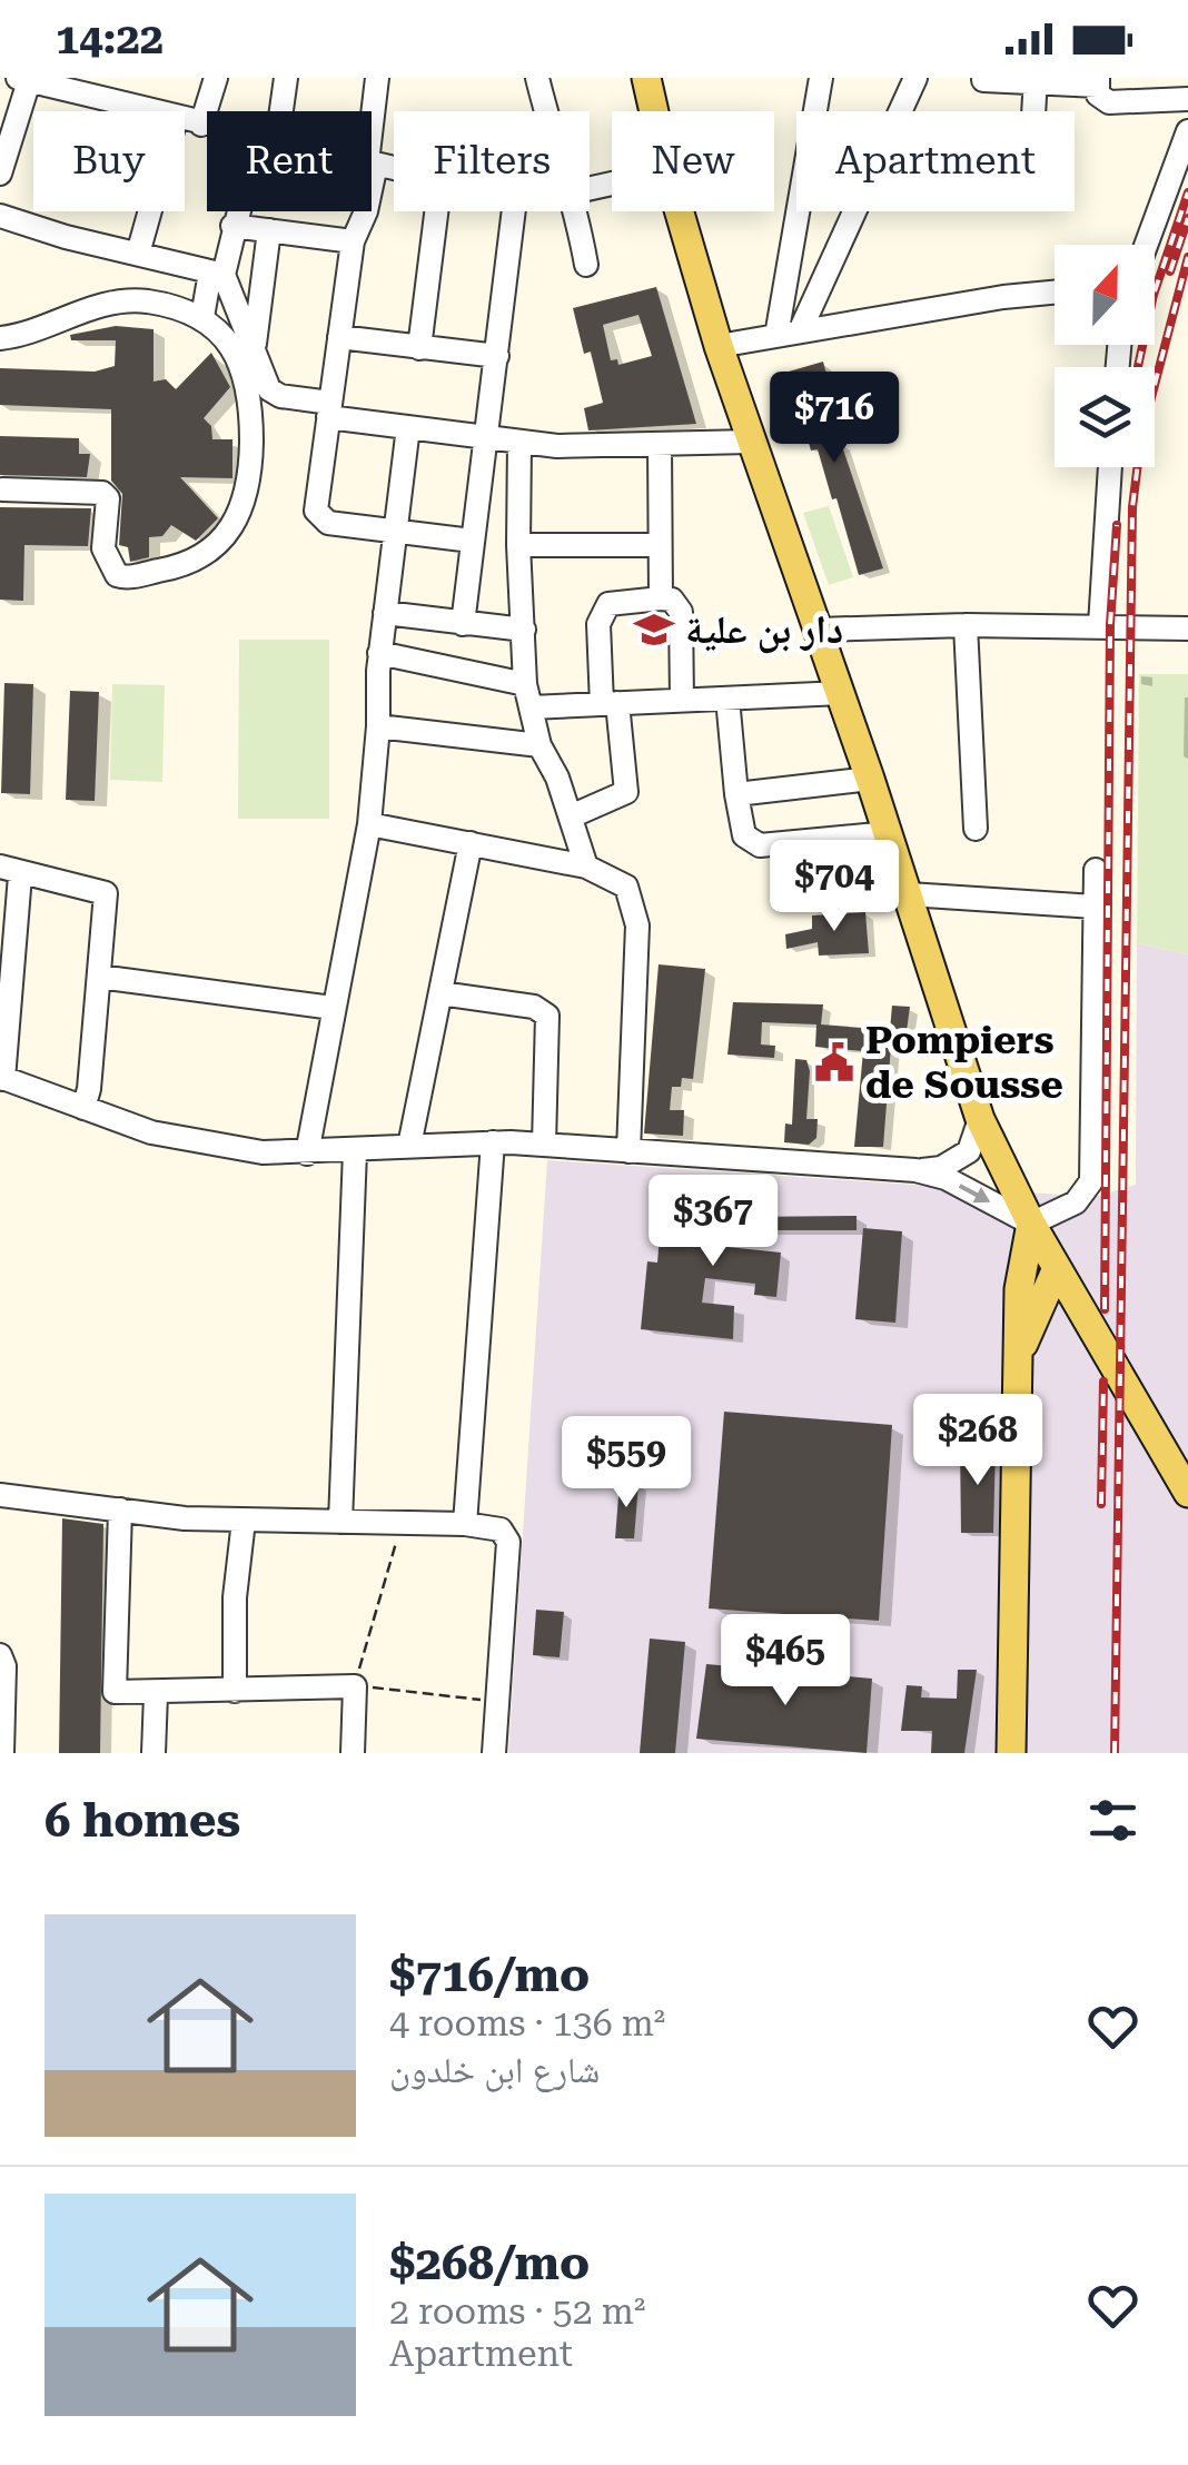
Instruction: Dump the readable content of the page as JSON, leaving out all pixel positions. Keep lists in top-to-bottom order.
{
  "places": {
    "school or university": ["دار بن علية"],
    "public building": ["Pompiers de Sousse"]
  },
  "north": "top",
  "page": {
    "status": "14:22",
    "chip": [
      "Buy",
      "Rent",
      "Filters",
      "New",
      "Apartment"
    ],
    "price": [
      "$716",
      "$704",
      "$367",
      "$268",
      "$559",
      "$465"
    ],
    "heading": "6 homes",
    "list": [
      {
        "name": "$716/mo",
        "note": "4 rooms · 136 m² · شارع ابن خلدون"
      },
      {
        "name": "$268/mo",
        "note": "2 rooms · 52 m² · Apartment"
      }
    ]
  }
}
